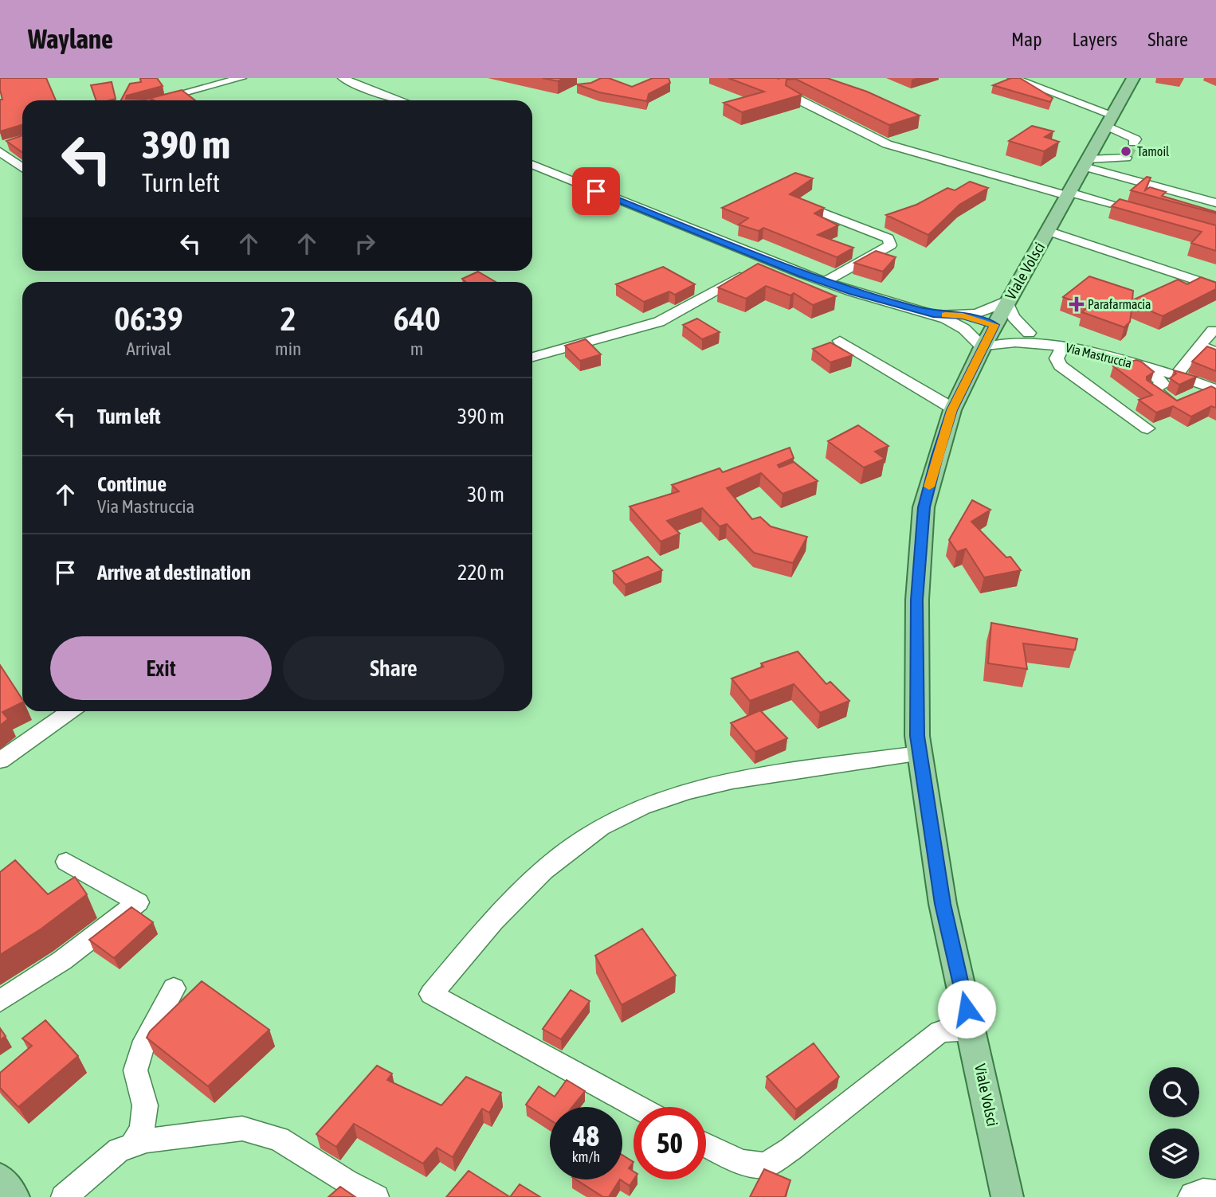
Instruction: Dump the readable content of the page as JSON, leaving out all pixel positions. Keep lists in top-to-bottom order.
{
  "streets": {
    "main road": ["Viale Volsci"],
    "street": ["Via Mastruccia"]
  },
  "crossings": [
    ["Viale Volsci", "Via Mastruccia"]
  ],
  "places": {
    "other": ["Tamoil"],
    "health": ["Parafarmacia"]
  },
  "page": {
    "header": "Waylane",
    "nav": ["Map", "Layers", "Share"],
    "turn": ["390 m", "Turn left"],
    "eta": [
      "06:39",
      "Arrival",
      "2",
      "min",
      "640",
      "m"
    ],
    "list": [
      {
        "name": "Turn left",
        "value": "390 m"
      },
      {
        "name": "Continue",
        "note": "Via Mastruccia",
        "value": "30 m"
      },
      {
        "name": "Arrive at destination",
        "value": "220 m"
      }
    ],
    "buttons": ["Exit", "Share"],
    "speed": "48 km/h",
    "limit": "50"
  }
}
